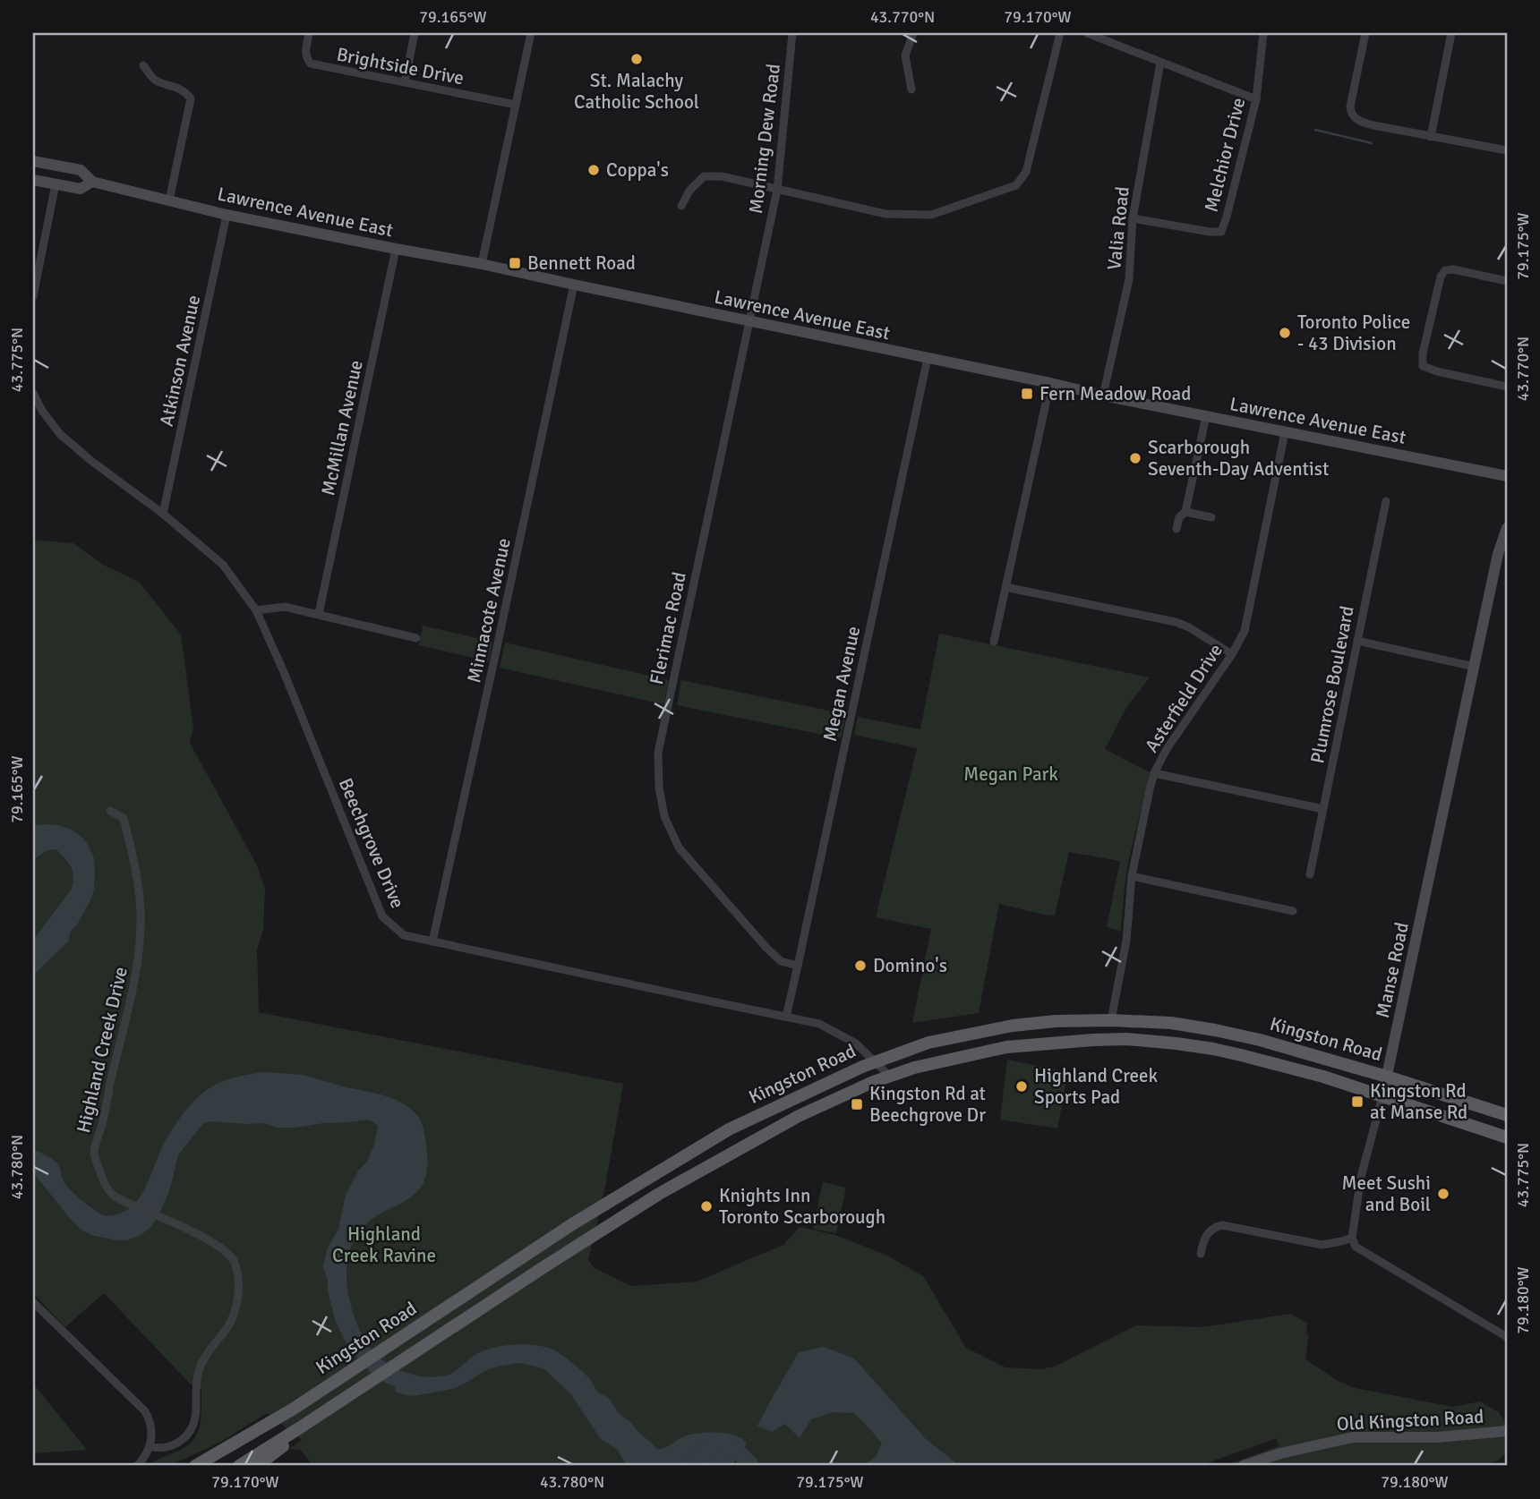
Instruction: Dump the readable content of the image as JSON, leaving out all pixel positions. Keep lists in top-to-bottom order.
{
  "streets": {
    "main road": [
      "Lawrence Avenue East",
      "Manse Road",
      "Kingston Road",
      "Old Kingston Road"
    ],
    "street": [
      "Brightside Drive",
      "Morning Dew Road",
      "Melchior Drive",
      "Valia Road",
      "Atkinson Avenue",
      "McMillan Avenue",
      "Minnacote Avenue",
      "Flerimac Road",
      "Megan Avenue",
      "Plumrose Boulevard",
      "Asterfield Drive",
      "Beechgrove Drive",
      "Highland Creek Drive"
    ]
  },
  "crossings": [
    ["Morning Dew Road", "Lawrence Avenue East"],
    ["Morning Dew Road", "Flerimac Road"],
    ["Melchior Drive", "Valia Road"],
    ["Lawrence Avenue East", "Valia Road"],
    ["Lawrence Avenue East", "Atkinson Avenue"],
    ["Lawrence Avenue East", "McMillan Avenue"],
    ["Lawrence Avenue East", "Minnacote Avenue"],
    ["Lawrence Avenue East", "Flerimac Road"],
    ["Lawrence Avenue East", "Megan Avenue"],
    ["Lawrence Avenue East", "Asterfield Drive"],
    ["Atkinson Avenue", "Beechgrove Drive"],
    ["Minnacote Avenue", "Beechgrove Drive"],
    ["Flerimac Road", "Megan Avenue"],
    ["Megan Avenue", "Beechgrove Drive"],
    ["Asterfield Drive", "Kingston Road"],
    ["Beechgrove Drive", "Kingston Road"],
    ["Manse Road", "Kingston Road"]
  ],
  "parks": ["Megan Park", "Highland Creek Ravine"],
  "places": {
    "other": [
      "St. Malachy Catholic School",
      "Coppa's",
      "Toronto Police - 43 Division",
      "Scarborough Seventh-Day Adventist",
      "Domino's",
      "Highland Creek Sports Pad",
      "Meet Sushi and Boil",
      "Knights Inn Toronto Scarborough"
    ],
    "transit": [
      "Bennett Road",
      "Fern Meadow Road",
      "Kingston Rd at Manse Rd",
      "Kingston Rd at Beechgrove Dr"
    ]
  },
  "coordinates": [
    "79.165°W",
    "43.770°N",
    "79.170°W",
    "79.175°W",
    "43.775°N",
    "43.780°N",
    "79.180°W"
  ]
}
